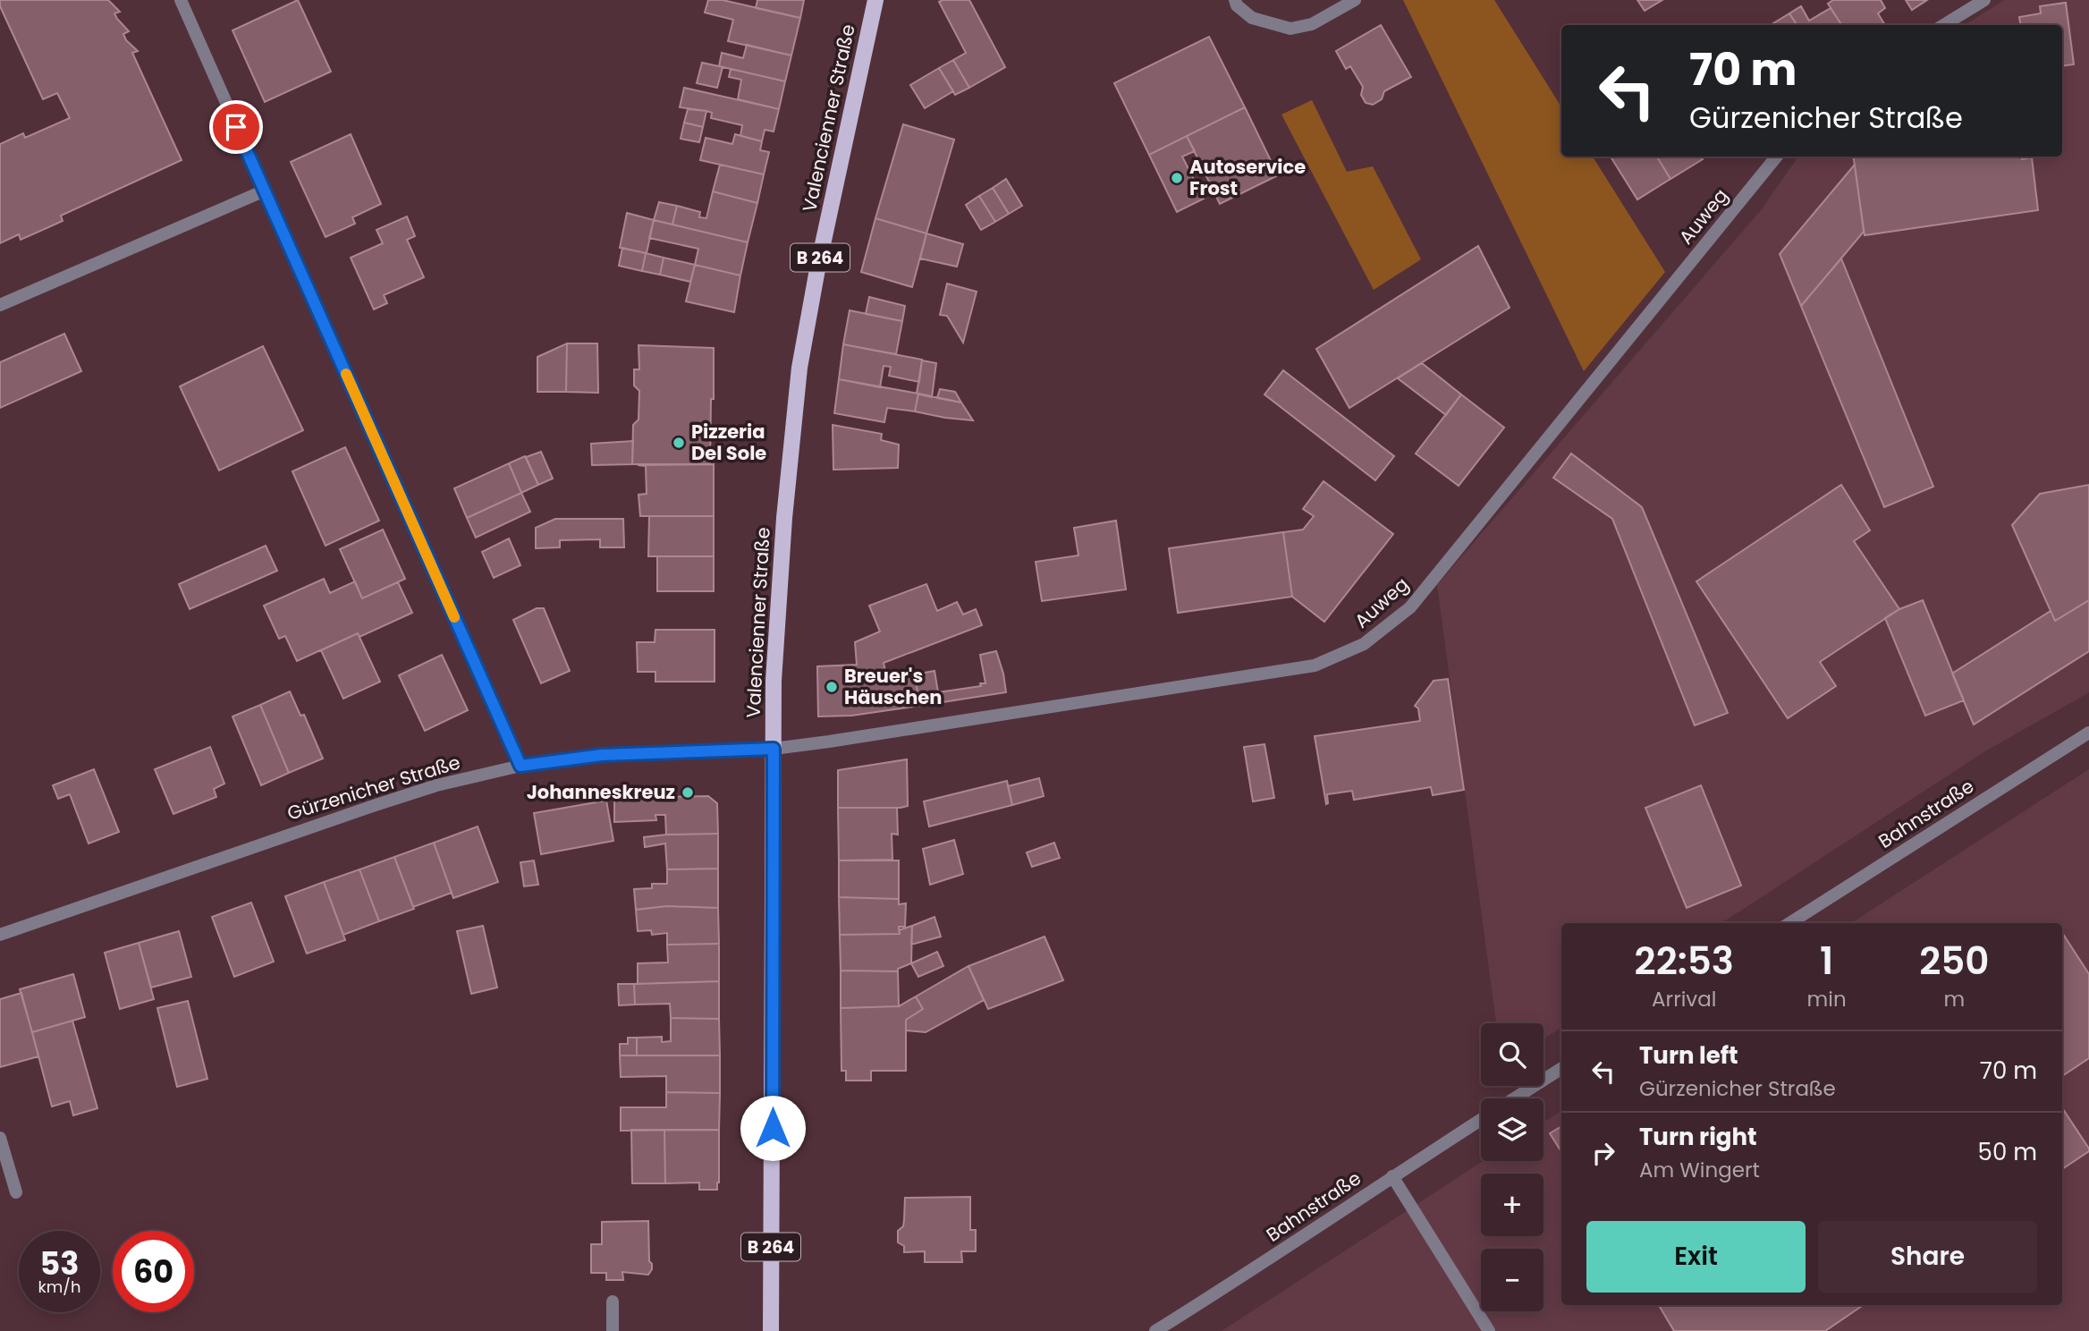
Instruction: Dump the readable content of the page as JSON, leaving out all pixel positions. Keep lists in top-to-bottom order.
{
  "streets": {
    "main road": ["Valencienner Straße", "B 264"],
    "street": ["Auweg", "Gürzenicher Straße", "Bahnstraße"]
  },
  "crossings": [
    ["Valencienner Straße", "Auweg"],
    ["Valencienner Straße", "Gürzenicher Straße"],
    ["Auweg", "Gürzenicher Straße"]
  ],
  "places": [
    "Autoservice Frost",
    "Pizzeria Del Sole",
    "Breuer's Häuschen",
    "Johanneskreuz"
  ],
  "page": {
    "turn": ["70 m", "Gürzenicher Straße"],
    "eta": [
      "22:53",
      "Arrival",
      "1",
      "min",
      "250",
      "m"
    ],
    "map_buttons": ["+", "−"],
    "list": [
      {
        "name": "Turn left",
        "note": "Gürzenicher Straße",
        "value": "70 m"
      },
      {
        "name": "Turn right",
        "note": "Am Wingert",
        "value": "50 m"
      }
    ],
    "buttons": ["Exit", "Share"],
    "speed": "53 km/h",
    "limit": "60"
  }
}
